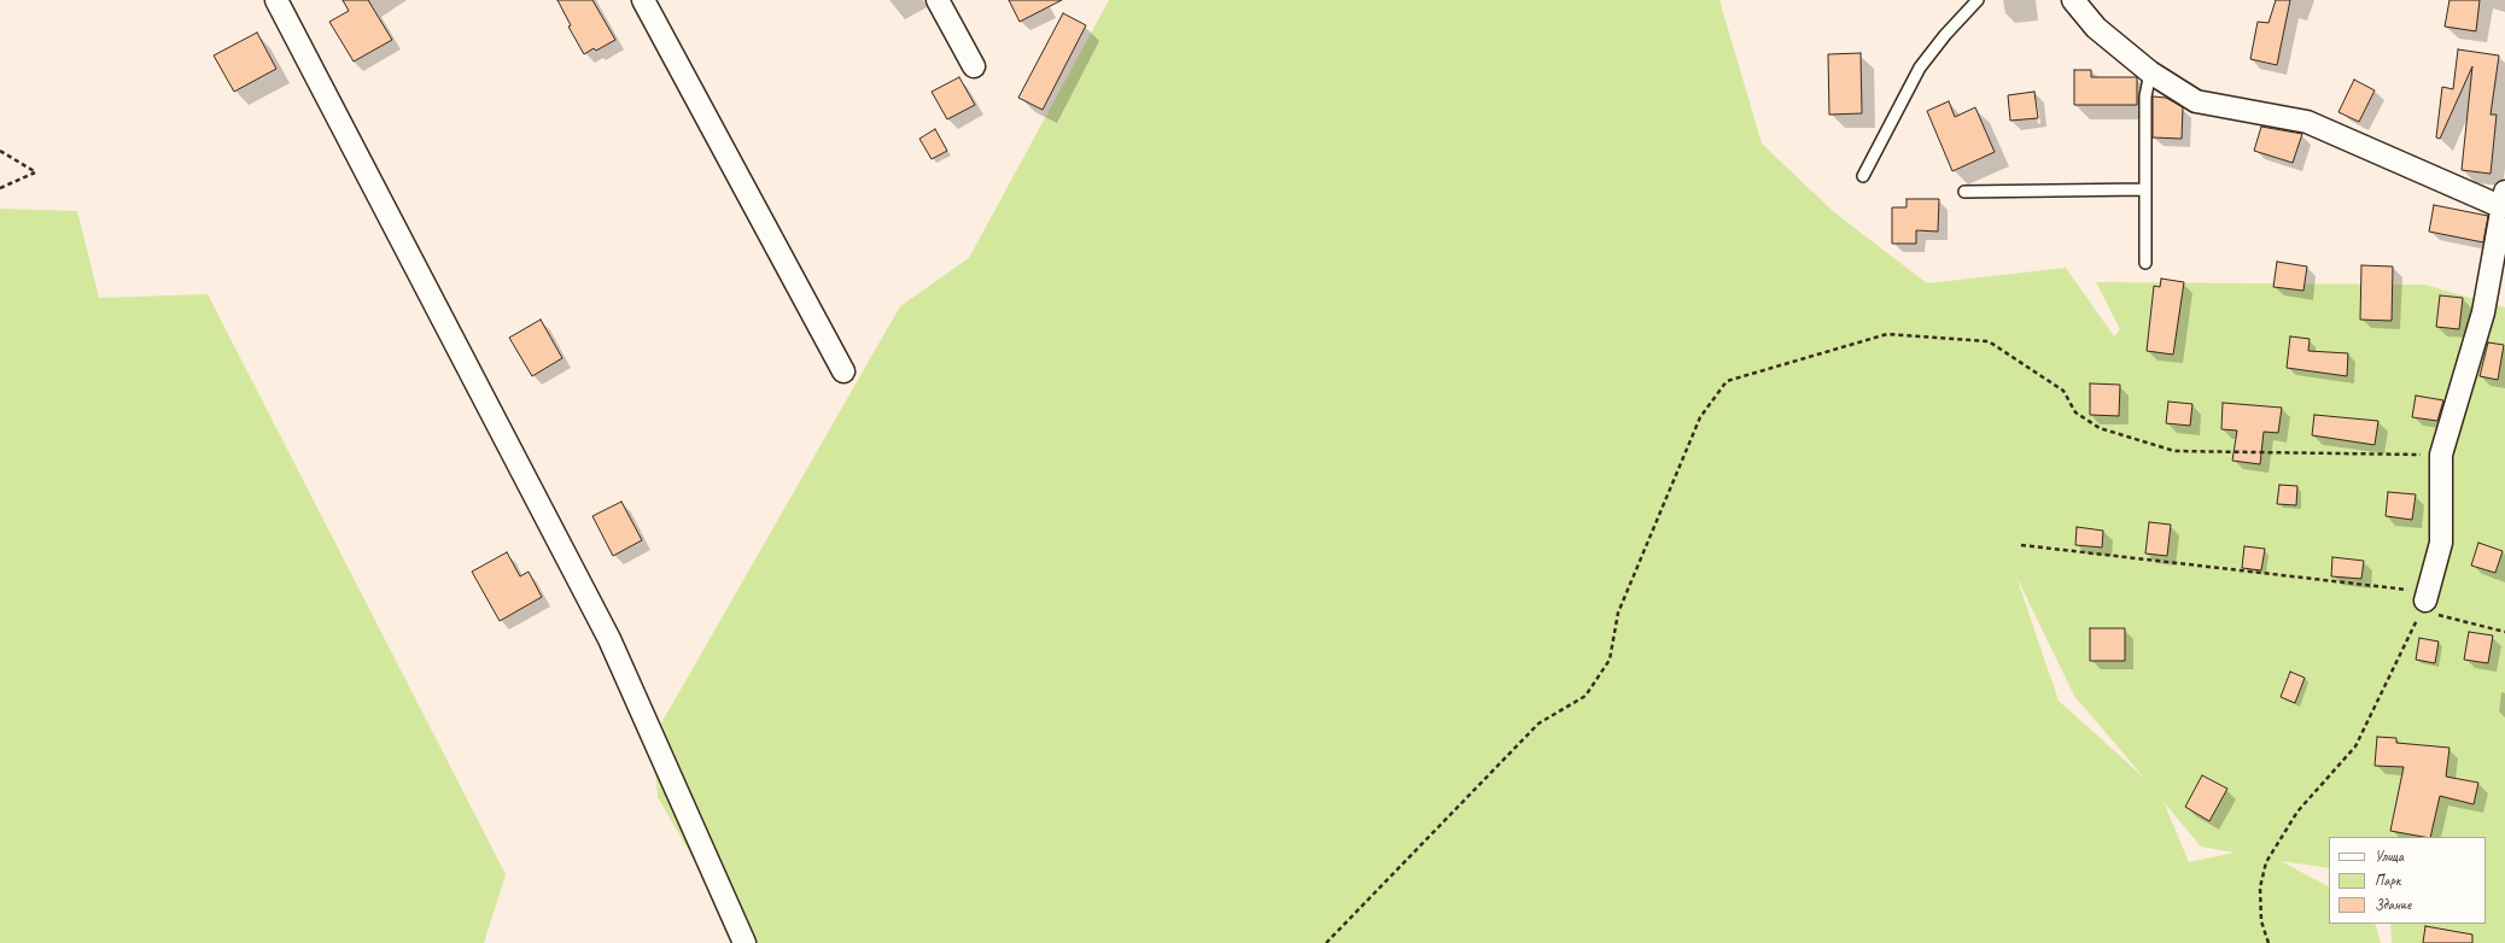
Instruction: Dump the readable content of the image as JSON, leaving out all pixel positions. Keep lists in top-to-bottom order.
{
  "legend": ["Улица", "Парк", "Здание"]
}
